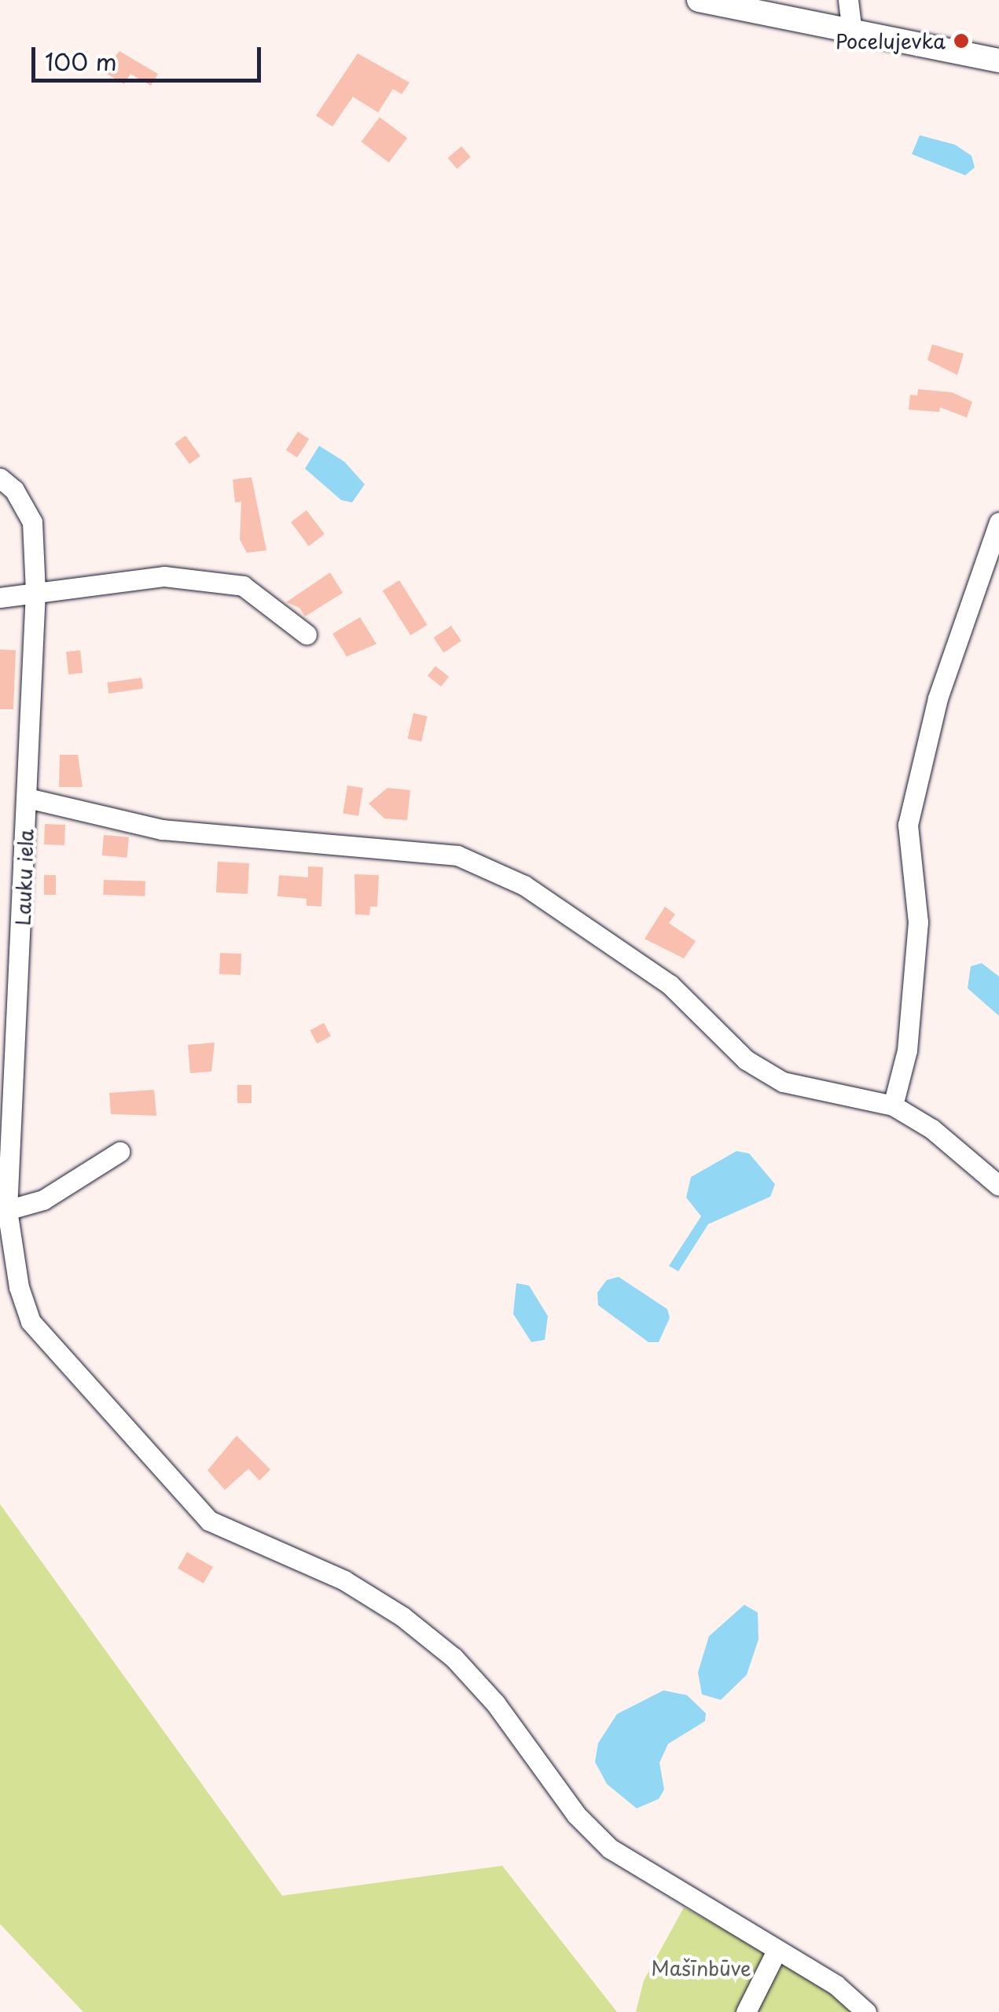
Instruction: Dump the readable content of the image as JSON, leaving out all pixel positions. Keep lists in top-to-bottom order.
{
  "streets": {
    "street": ["Lauku iela"]
  },
  "parks": ["Mašīnbūve"],
  "places": ["Pocelujevka"],
  "scale_bar": "100 m"
}
